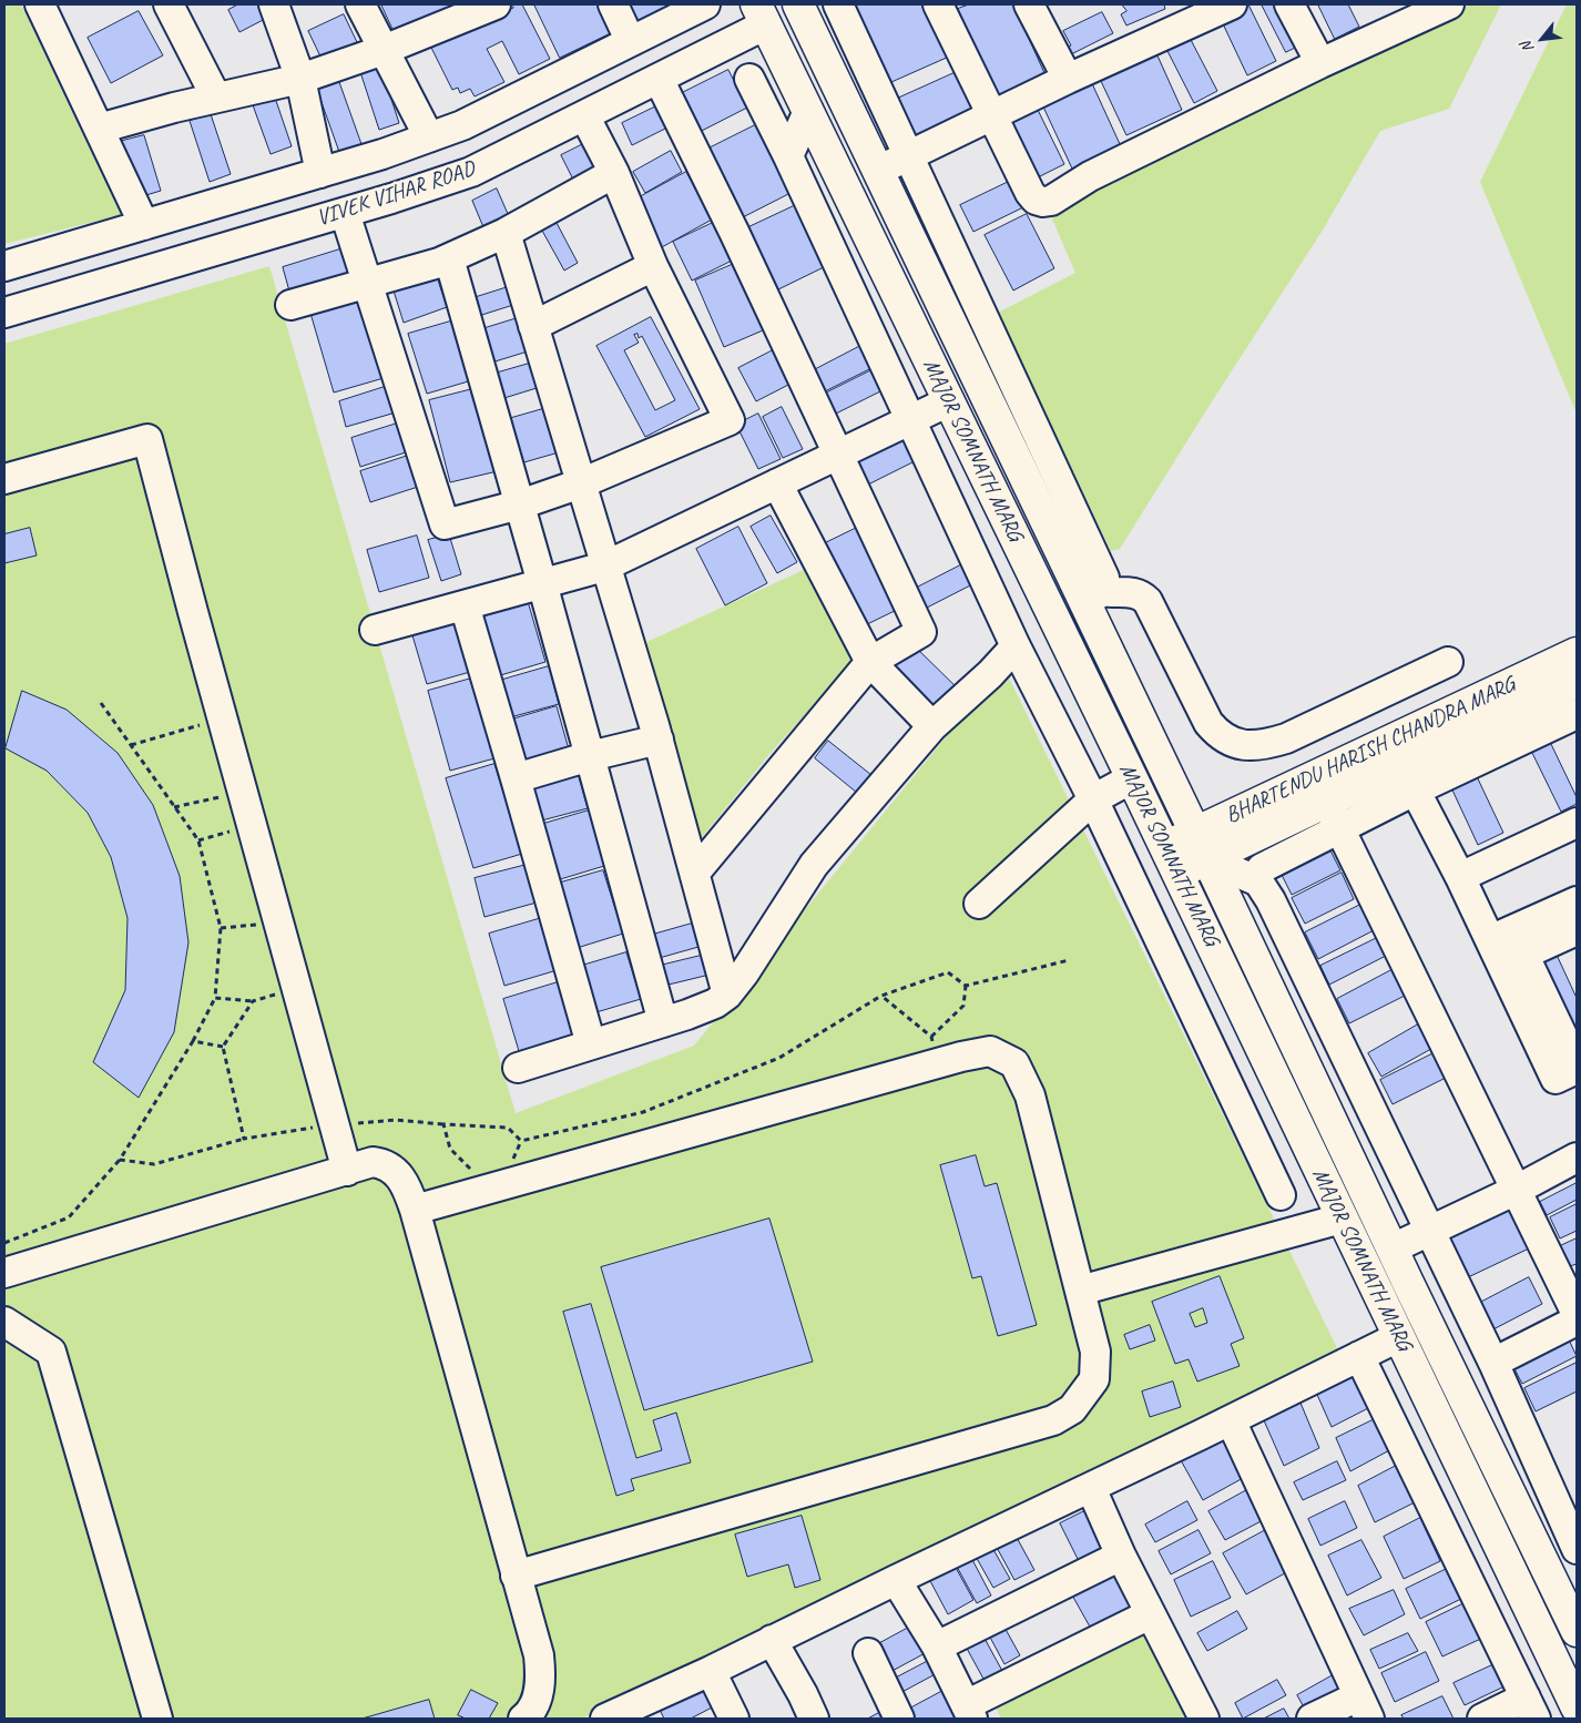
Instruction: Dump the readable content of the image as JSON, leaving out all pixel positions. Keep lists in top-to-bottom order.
{
  "streets": {
    "main road": ["MAJOR SOMNATH MARG", "BHARTENDU HARISH CHANDRA MARG"],
    "street": ["VIVEK VIHAR ROAD"]
  },
  "crossings": [
    ["VIVEK VIHAR ROAD", "MAJOR SOMNATH MARG"],
    ["MAJOR SOMNATH MARG", "BHARTENDU HARISH CHANDRA MARG"]
  ],
  "north": "bottom left"
}
